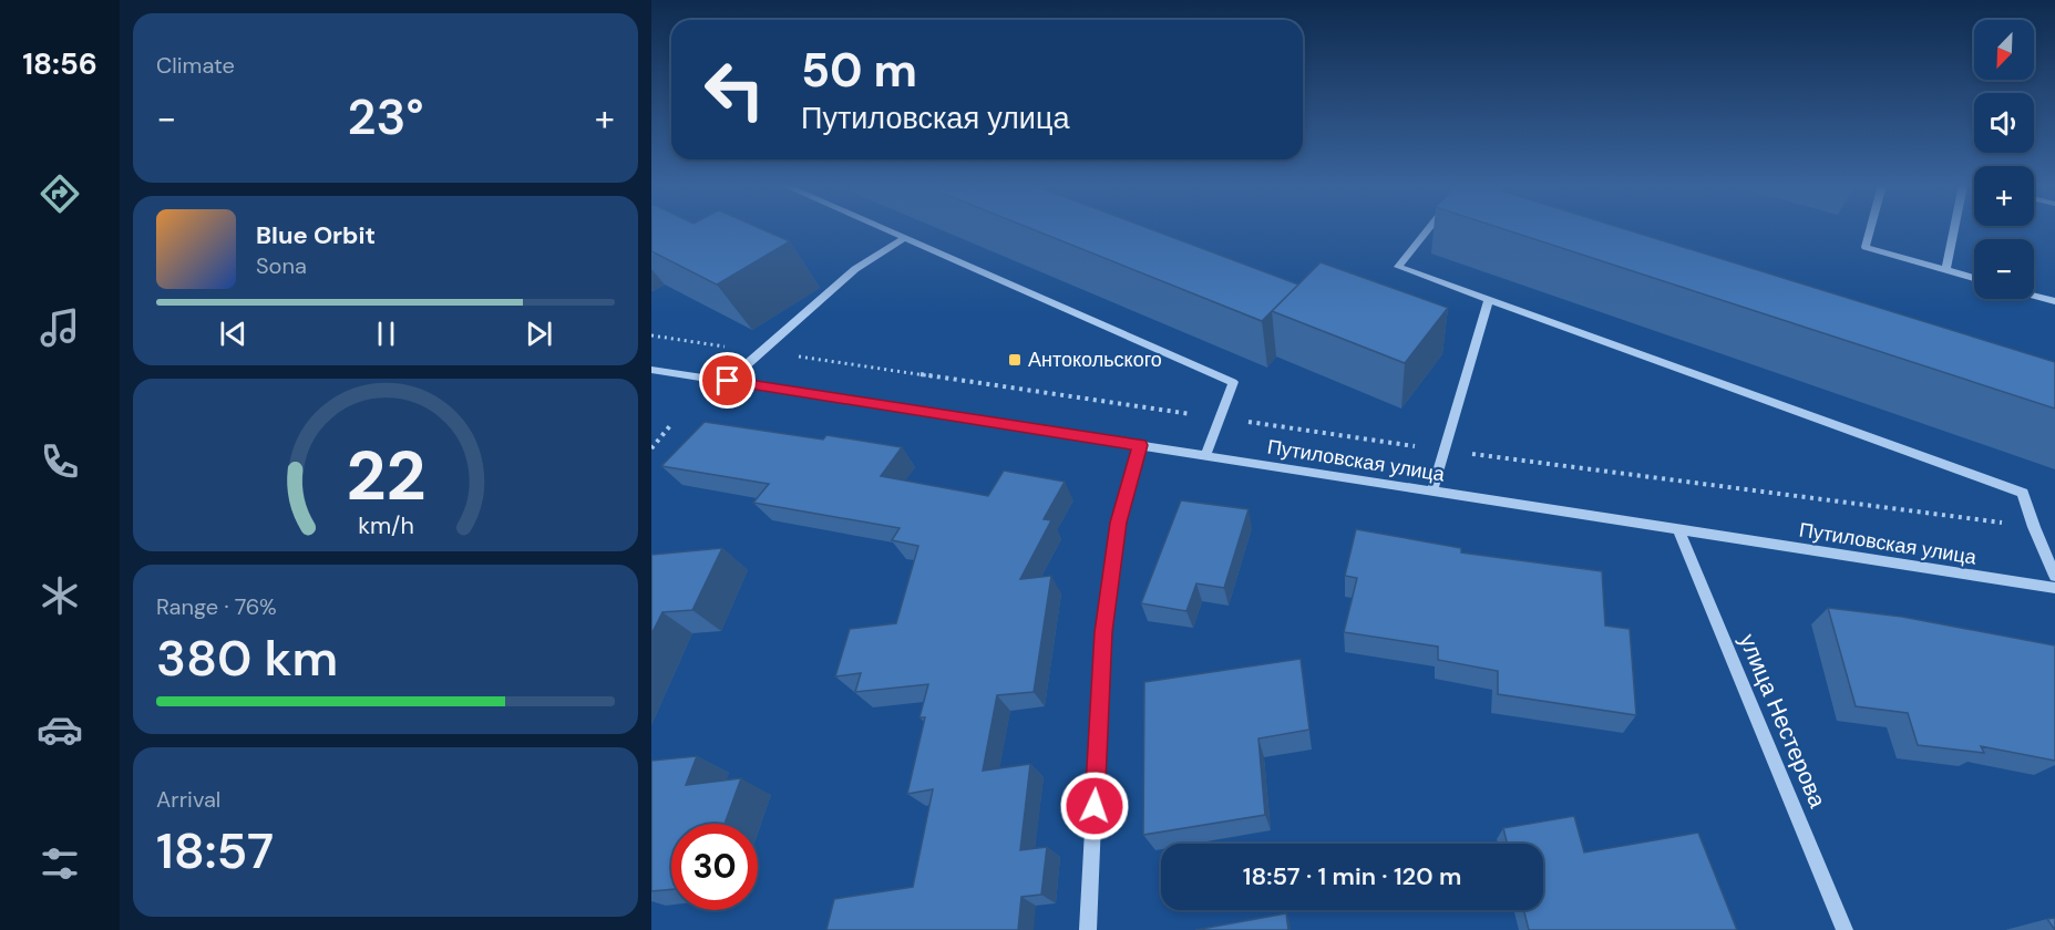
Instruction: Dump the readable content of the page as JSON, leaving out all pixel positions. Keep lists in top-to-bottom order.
{
  "streets": {
    "street": ["Путиловская улица", "улица Нестерова"]
  },
  "crossings": [
    ["Путиловская улица", "улица Нестерова"]
  ],
  "places": {
    "transit": ["Антокольского"]
  },
  "north": "bottom left",
  "page": {
    "tabs": "18:56",
    "tile": [
      "Climate",
      ["Range · 76%", "380 km"],
      ["Arrival", "18:57"]
    ],
    "map_buttons": ["+", "−"],
    "turn": ["50 m", "Путиловская улица"],
    "heat": ["−", "23°", "+"],
    "song": ["Blue Orbit", "Sona"],
    "limit": "30",
    "trip": "18:57 · 1 min · 120 m",
    "gauge": ["22", "km/h"]
  }
}
